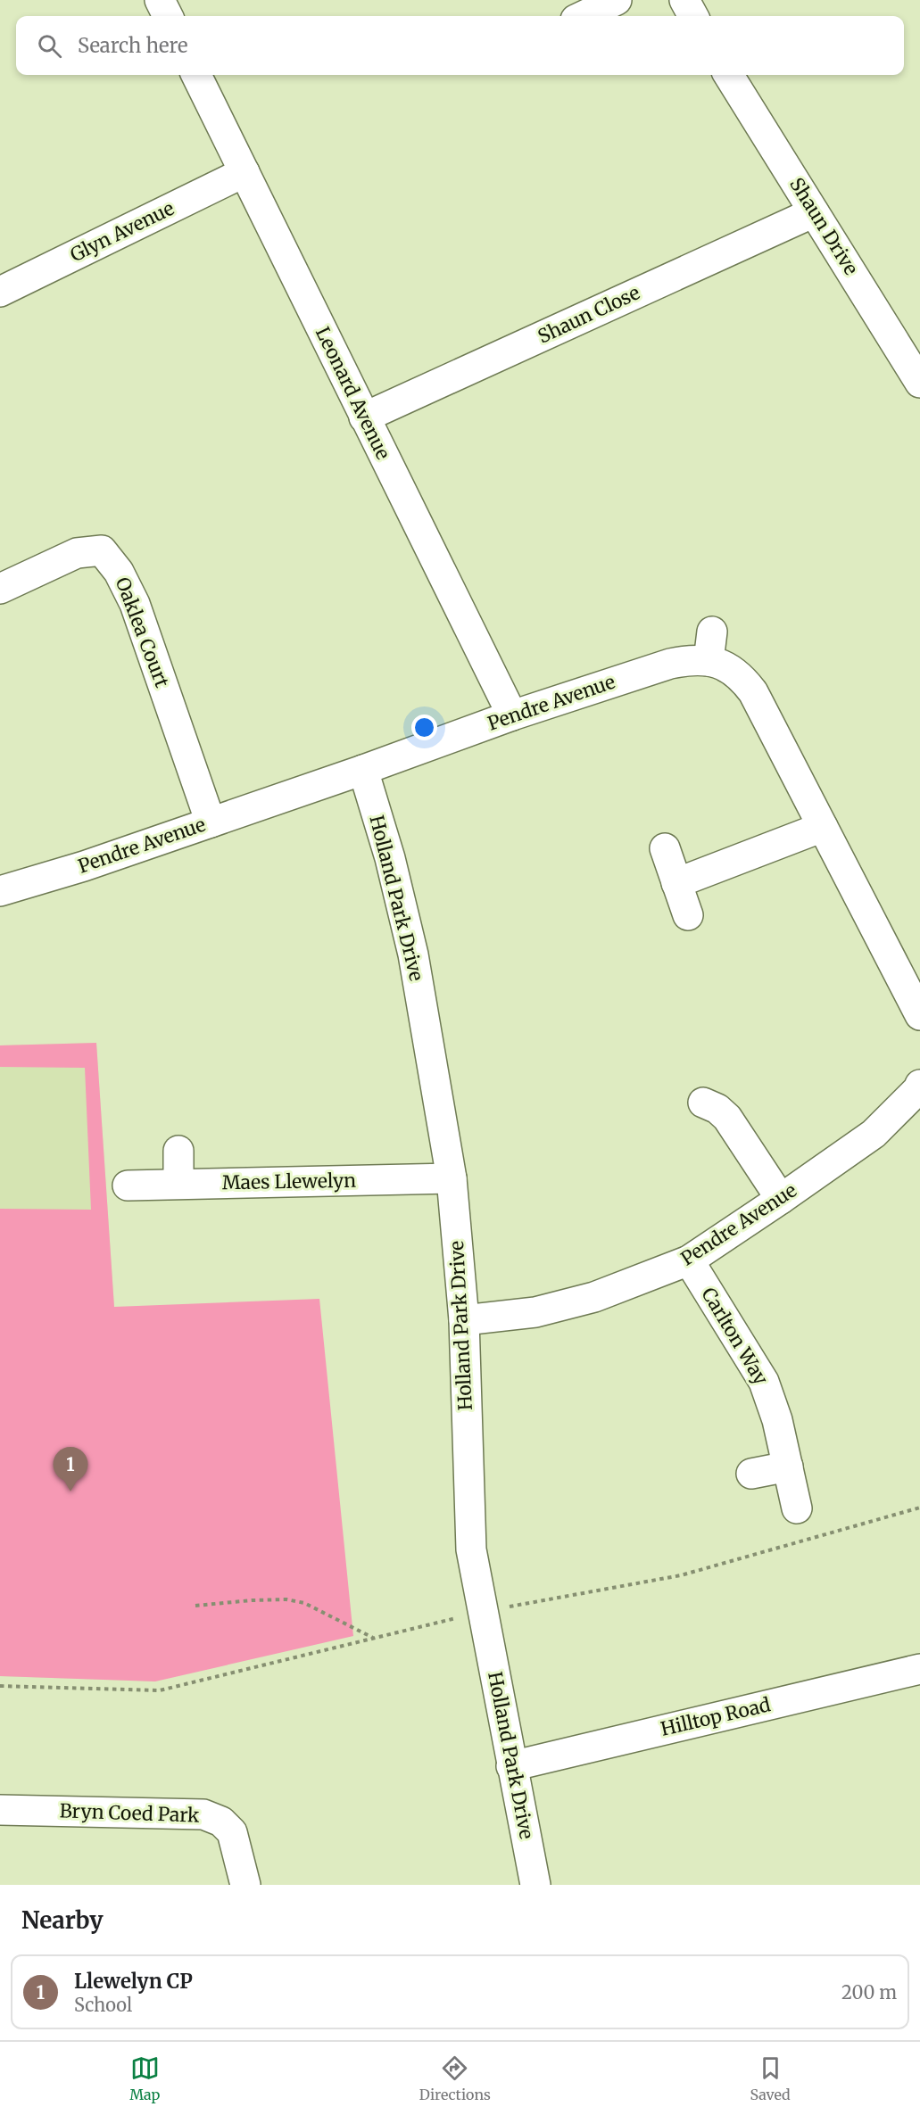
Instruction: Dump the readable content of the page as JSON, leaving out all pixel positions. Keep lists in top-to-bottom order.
{
  "streets": {
    "street": [
      "Shaun Drive",
      "Glyn Avenue",
      "Shaun Close",
      "Leonard Avenue",
      "Oaklea Court",
      "Pendre Avenue",
      "Holland Park Drive",
      "Maes Llewelyn",
      "Carlton Way",
      "Hilltop Road",
      "Bryn Coed Park"
    ]
  },
  "crossings": [
    ["Shaun Drive", "Shaun Close"],
    ["Glyn Avenue", "Leonard Avenue"],
    ["Shaun Close", "Leonard Avenue"],
    ["Leonard Avenue", "Pendre Avenue"],
    ["Oaklea Court", "Pendre Avenue"],
    ["Pendre Avenue", "Holland Park Drive"],
    ["Pendre Avenue", "Carlton Way"],
    ["Holland Park Drive", "Maes Llewelyn"],
    ["Holland Park Drive", "Hilltop Road"]
  ],
  "page": {
    "search": "Search here",
    "pins": "1",
    "heading": "Nearby",
    "list": [
      {
        "mark": "1",
        "name": "Llewelyn CP",
        "note": "School",
        "value": "200 m"
      }
    ],
    "nav": ["Map", "Directions", "Saved"]
  }
}
